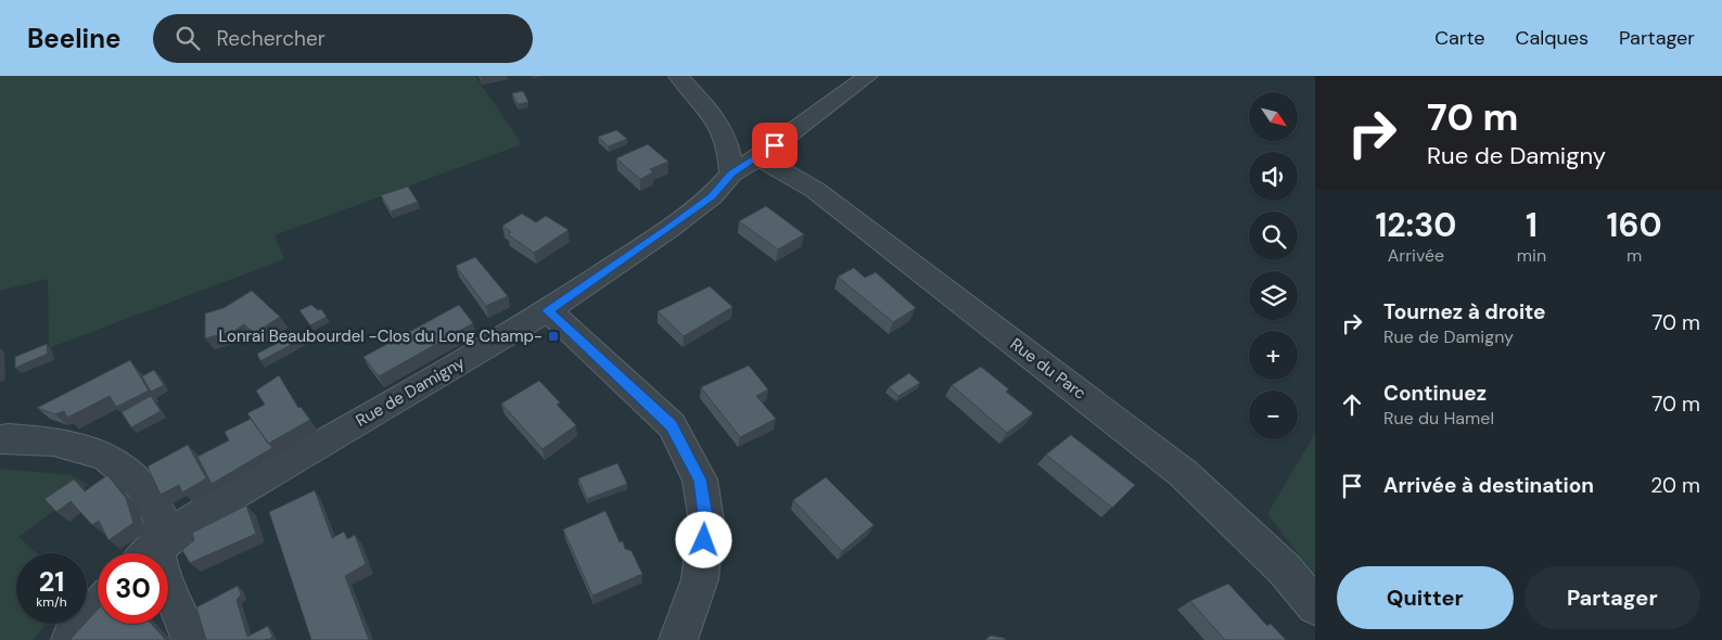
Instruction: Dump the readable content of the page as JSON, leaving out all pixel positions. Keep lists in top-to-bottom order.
{
  "streets": {
    "street": ["Rue du Parc", "Rue de Damigny"]
  },
  "crossings": [
    ["Rue du Parc", "Rue de Damigny"]
  ],
  "places": {
    "transit": ["Lonrai Beaubourdel -Clos du Long Champ-"]
  },
  "north": "bottom right",
  "page": {
    "header": "Beeline",
    "search": "Rechercher",
    "nav": ["Carte", "Calques", "Partager"],
    "turn": ["70 m", "Rue de Damigny"],
    "map_buttons": ["+", "−"],
    "eta": [
      "12:30",
      "Arrivée",
      "1",
      "min",
      "160",
      "m"
    ],
    "list": [
      {
        "name": "Tournez à droite",
        "note": "Rue de Damigny",
        "value": "70 m"
      },
      {
        "name": "Continuez",
        "note": "Rue du Hamel",
        "value": "70 m"
      },
      {
        "name": "Arrivée à destination",
        "value": "20 m"
      }
    ],
    "speed": "21 km/h",
    "limit": "30",
    "buttons": ["Quitter", "Partager"]
  }
}
